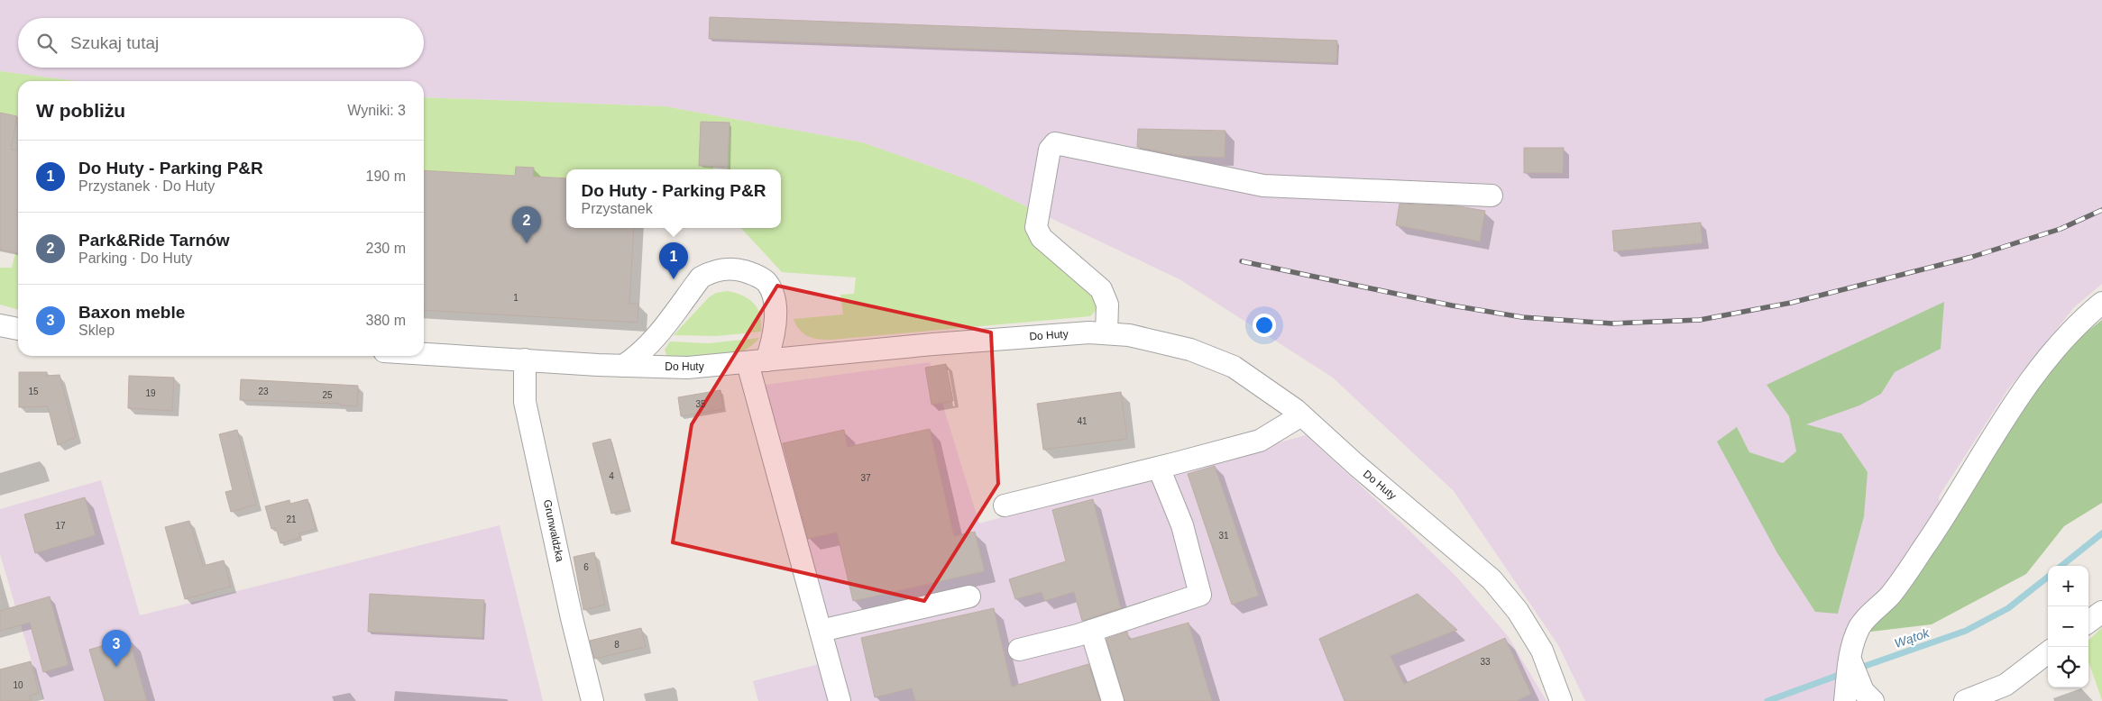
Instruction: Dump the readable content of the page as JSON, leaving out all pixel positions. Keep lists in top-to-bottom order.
{
  "streets": {
    "street": ["Do Huty", "Grunwaldzka"]
  },
  "crossings": [
    ["Do Huty", "Grunwaldzka"]
  ],
  "water": ["Wątok"],
  "house_numbers": [
    "1",
    "15",
    "23",
    "19",
    "25",
    "35",
    "41",
    "4",
    "37",
    "21",
    "17",
    "31",
    "6",
    "8",
    "33",
    "10"
  ],
  "page": {
    "search": "Szukaj tutaj",
    "heading": ["W pobliżu", "Wyniki: 3"],
    "list": [
      {
        "mark": "1",
        "name": "Do Huty - Parking P&R",
        "note": "Przystanek · Do Huty",
        "value": "190 m"
      },
      {
        "mark": "2",
        "name": "Park&Ride Tarnów",
        "note": "Parking · Do Huty",
        "value": "230 m"
      },
      {
        "mark": "3",
        "name": "Baxon meble",
        "note": "Sklep",
        "value": "380 m"
      }
    ],
    "popup": ["Do Huty - Parking P&R", "Przystanek"],
    "pins": ["2", "1", "3"],
    "map_buttons": ["+", "−"]
  }
}
